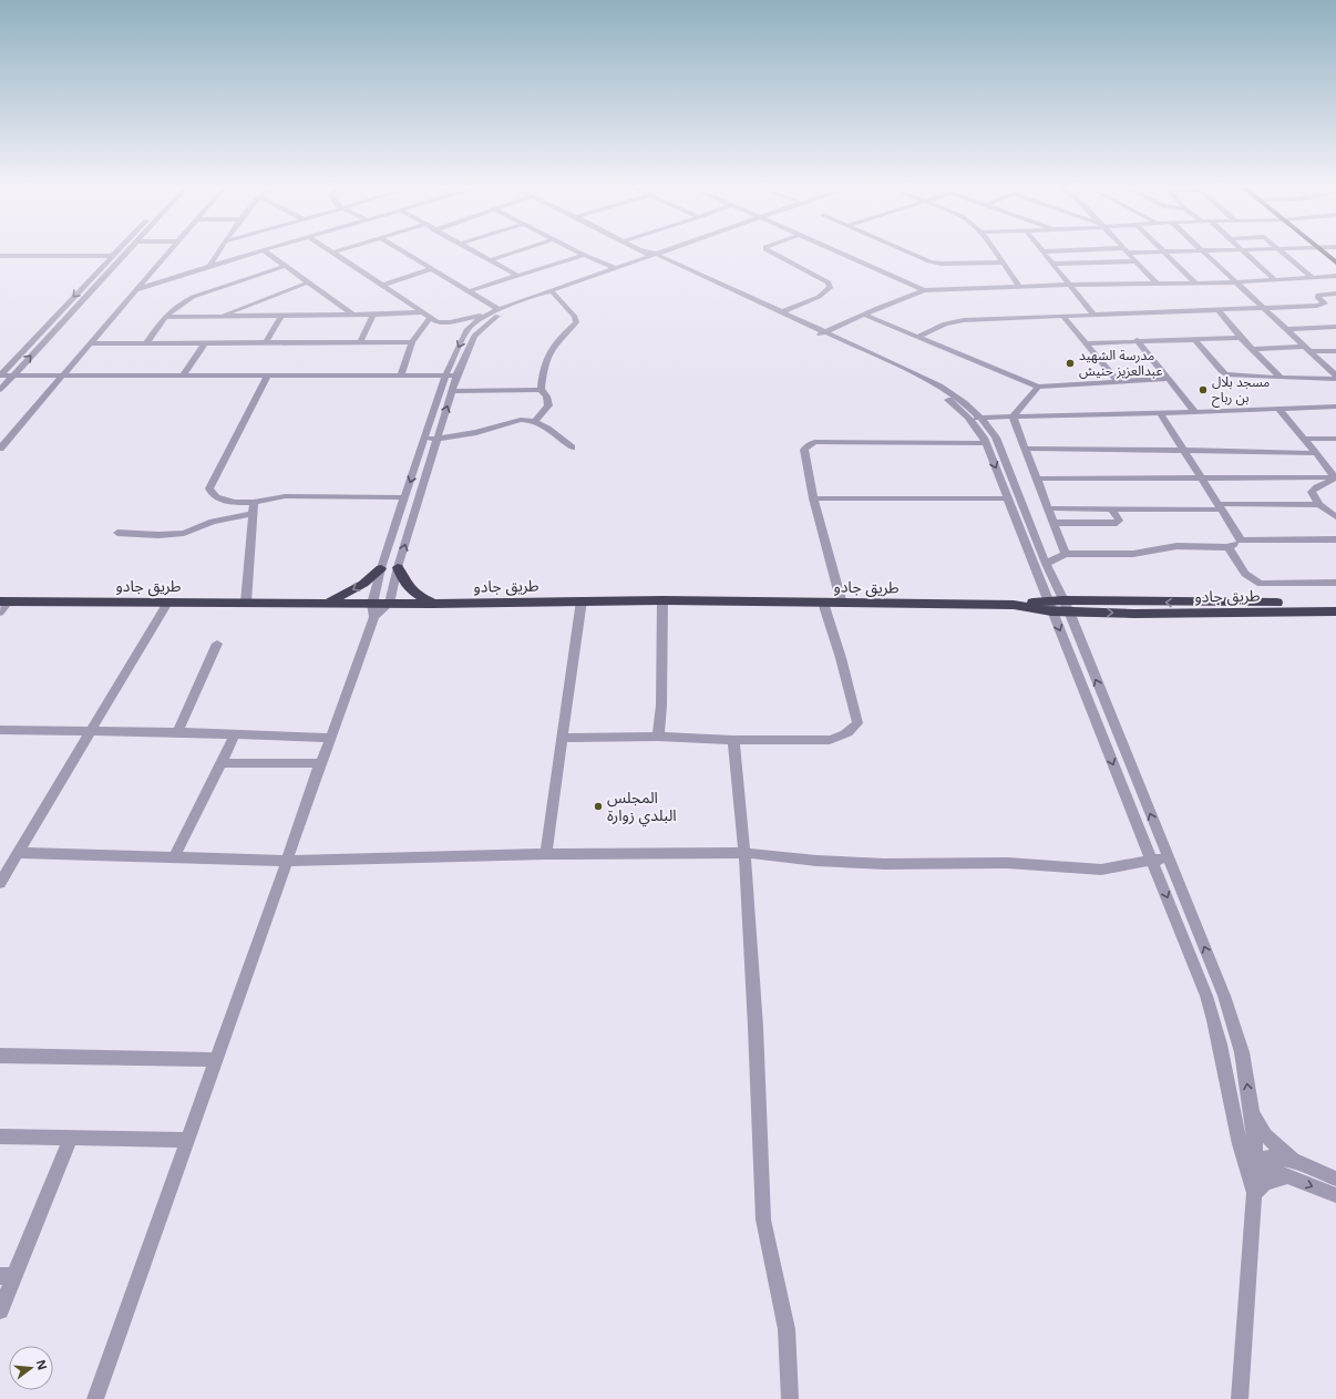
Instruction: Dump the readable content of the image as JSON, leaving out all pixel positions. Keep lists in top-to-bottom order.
{
  "streets": {
    "highway": ["طريق جادو"]
  },
  "places": ["مدرسة الشهيد عبدالعزيز حنيش", "مسجد بلال بن رباح", "المجلس البلدي زوارة"],
  "north": "right"
}
